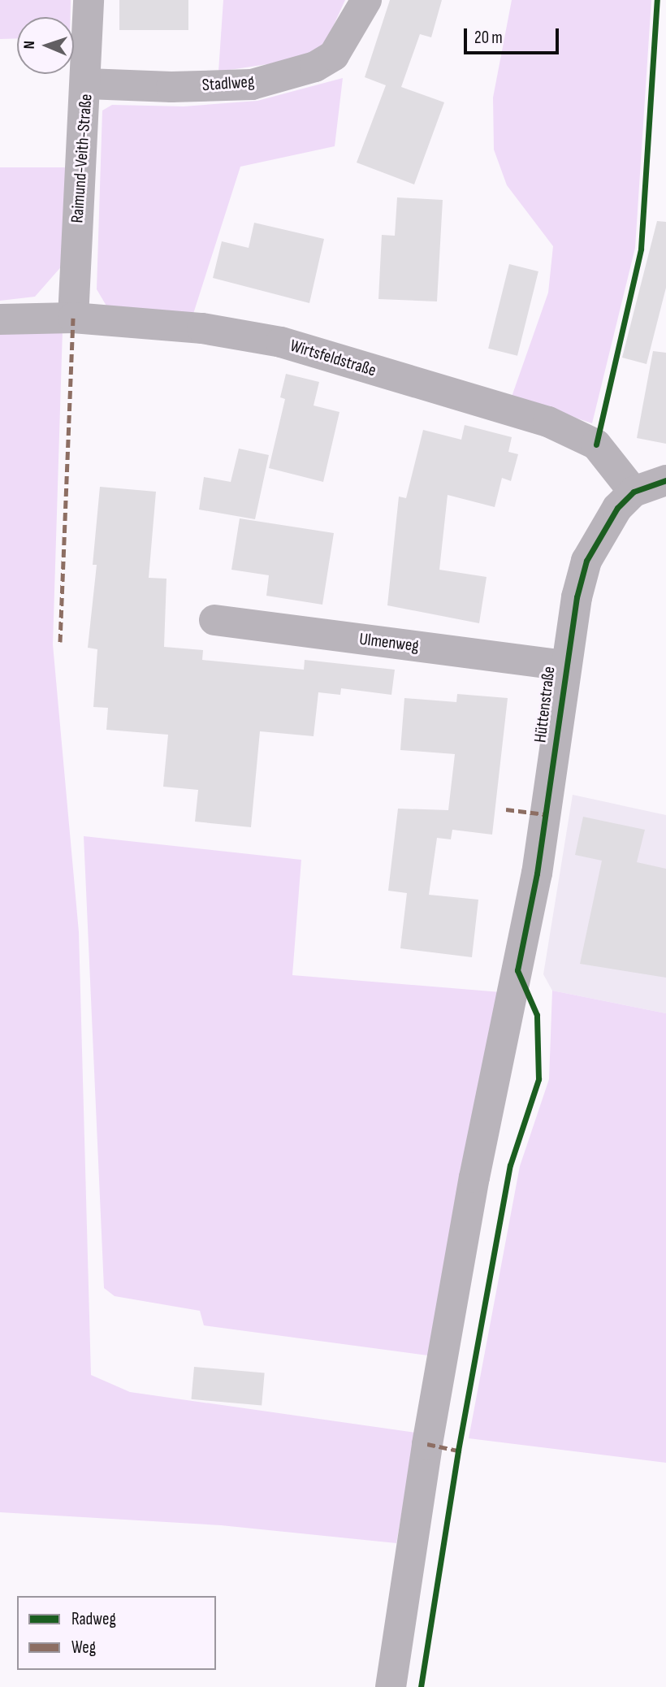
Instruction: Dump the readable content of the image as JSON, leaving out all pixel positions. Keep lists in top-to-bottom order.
{
  "streets": {
    "street": [
      "Stadlweg",
      "Raimund-Veith-Straße",
      "Wirtsfeldstraße",
      "Ulmenweg",
      "Hüttenstraße"
    ]
  },
  "crossings": [
    ["Stadlweg", "Raimund-Veith-Straße"],
    ["Raimund-Veith-Straße", "Wirtsfeldstraße"],
    ["Wirtsfeldstraße", "Hüttenstraße"],
    ["Ulmenweg", "Hüttenstraße"]
  ],
  "legend": ["Radweg", "Weg"],
  "scale_bar": "20 m",
  "north": "left"
}
